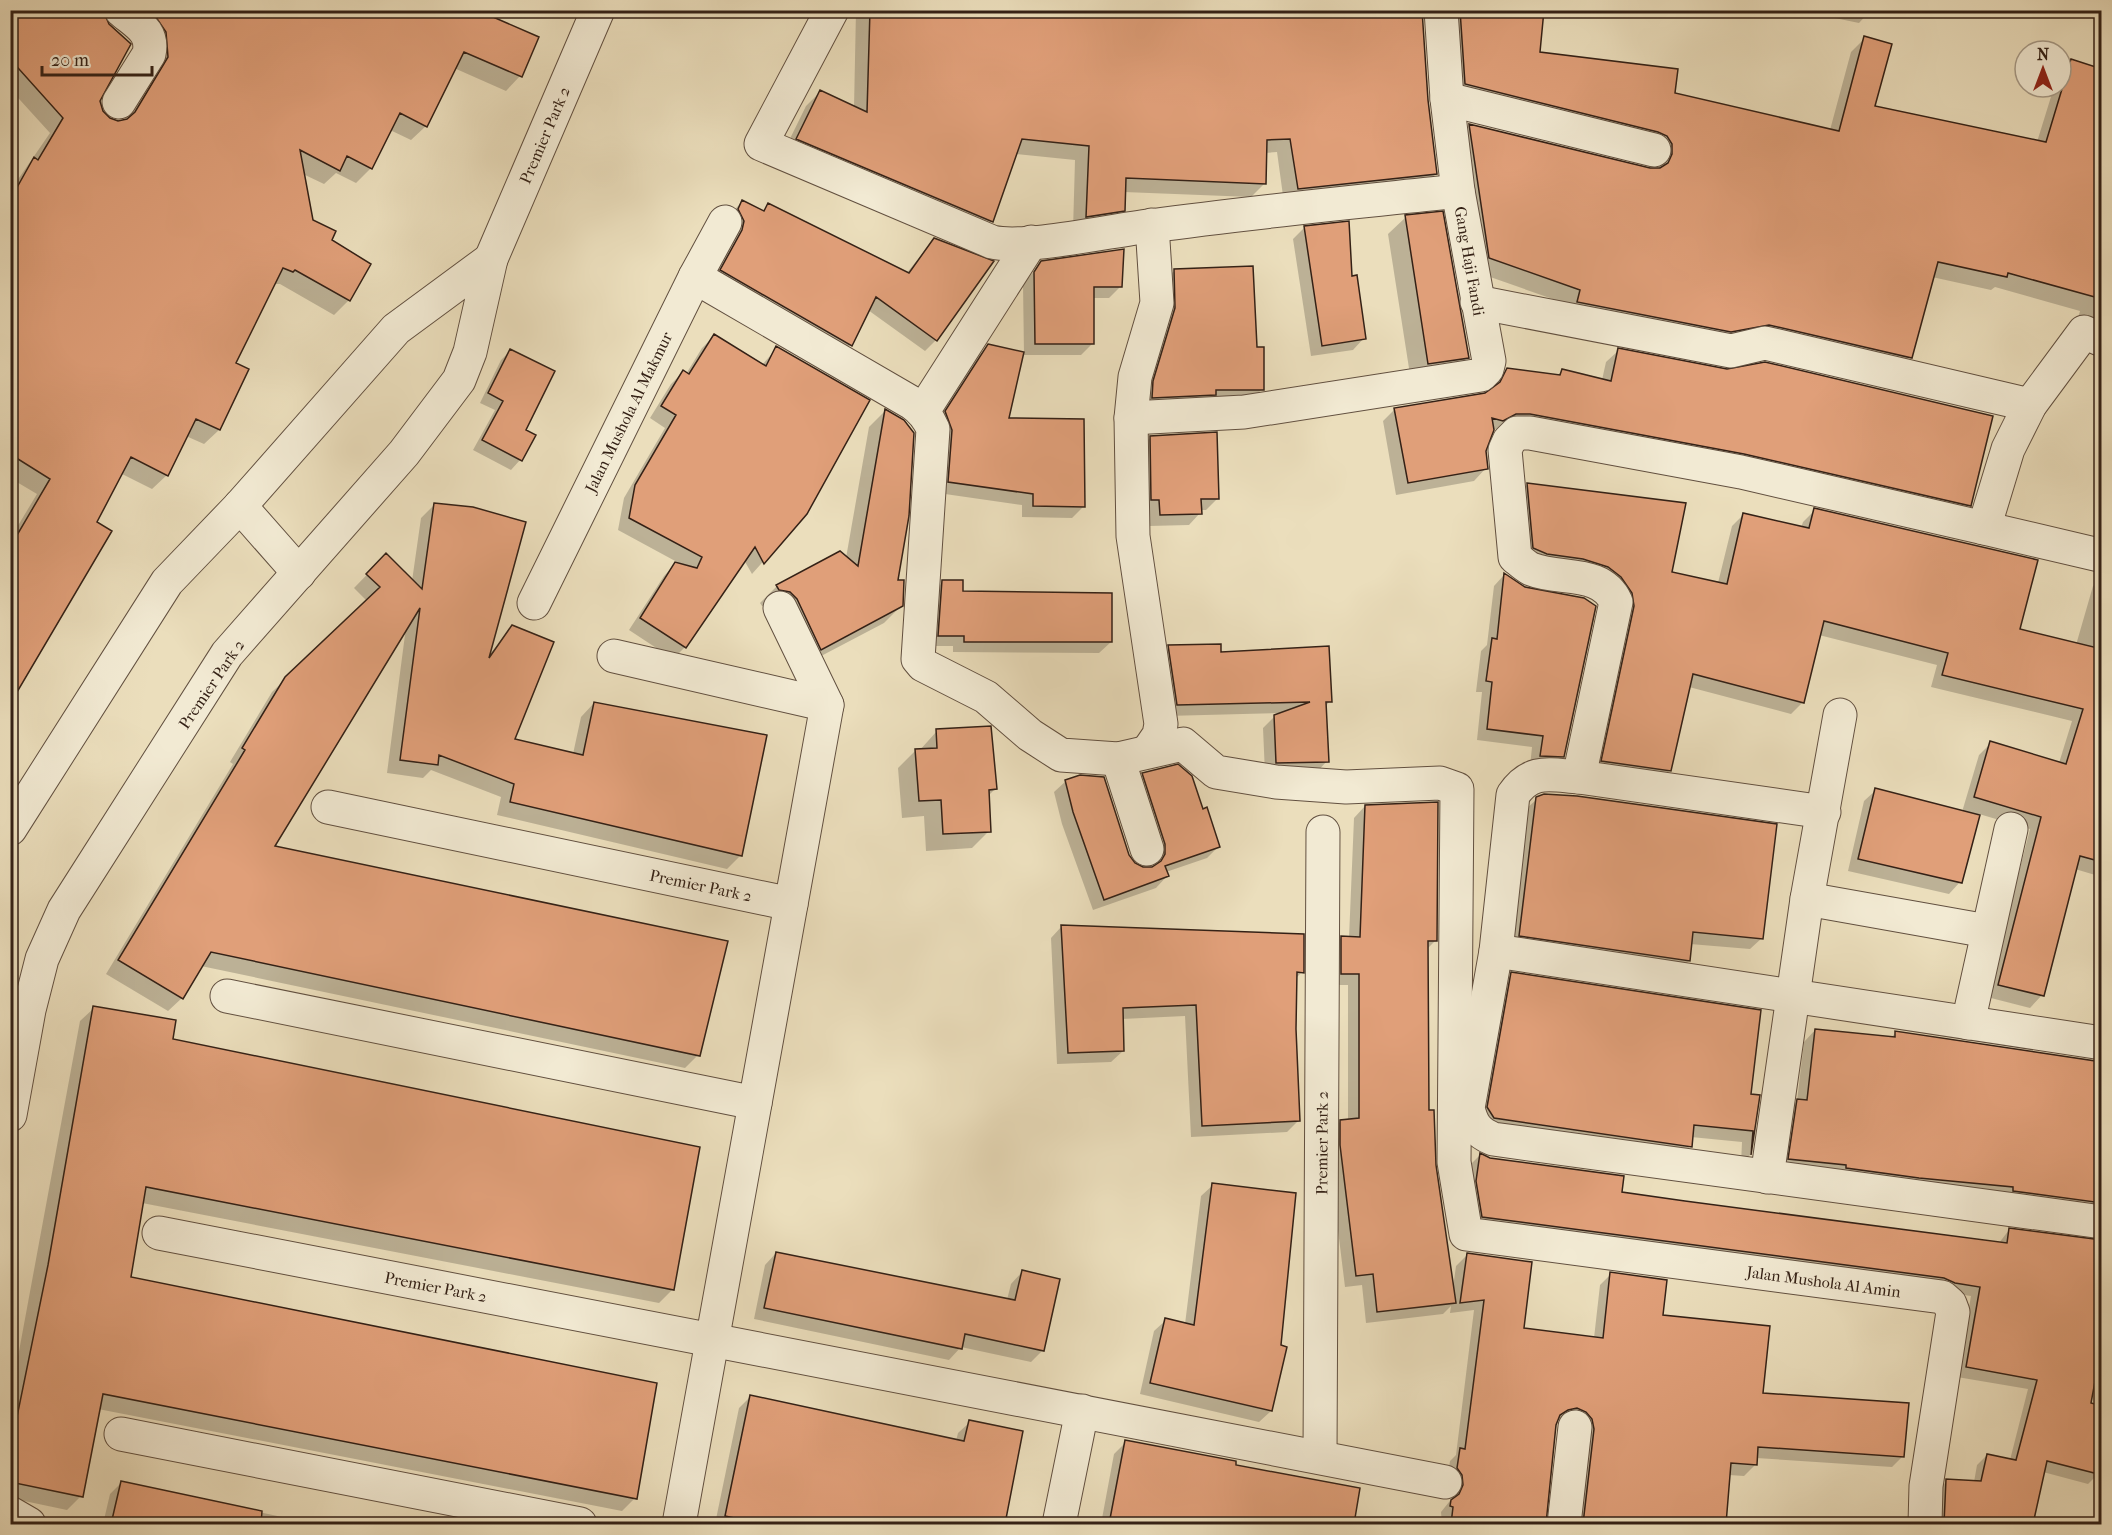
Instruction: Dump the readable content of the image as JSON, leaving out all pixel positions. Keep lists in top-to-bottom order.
{
  "streets": {
    "street": [
      "Premier Park 2",
      "Gang Haji Fandi",
      "Jalan Mushola Al Makmur",
      "Jalan Mushola Al Amin"
    ]
  },
  "scale_bar": "20 m",
  "north": "top"
}
